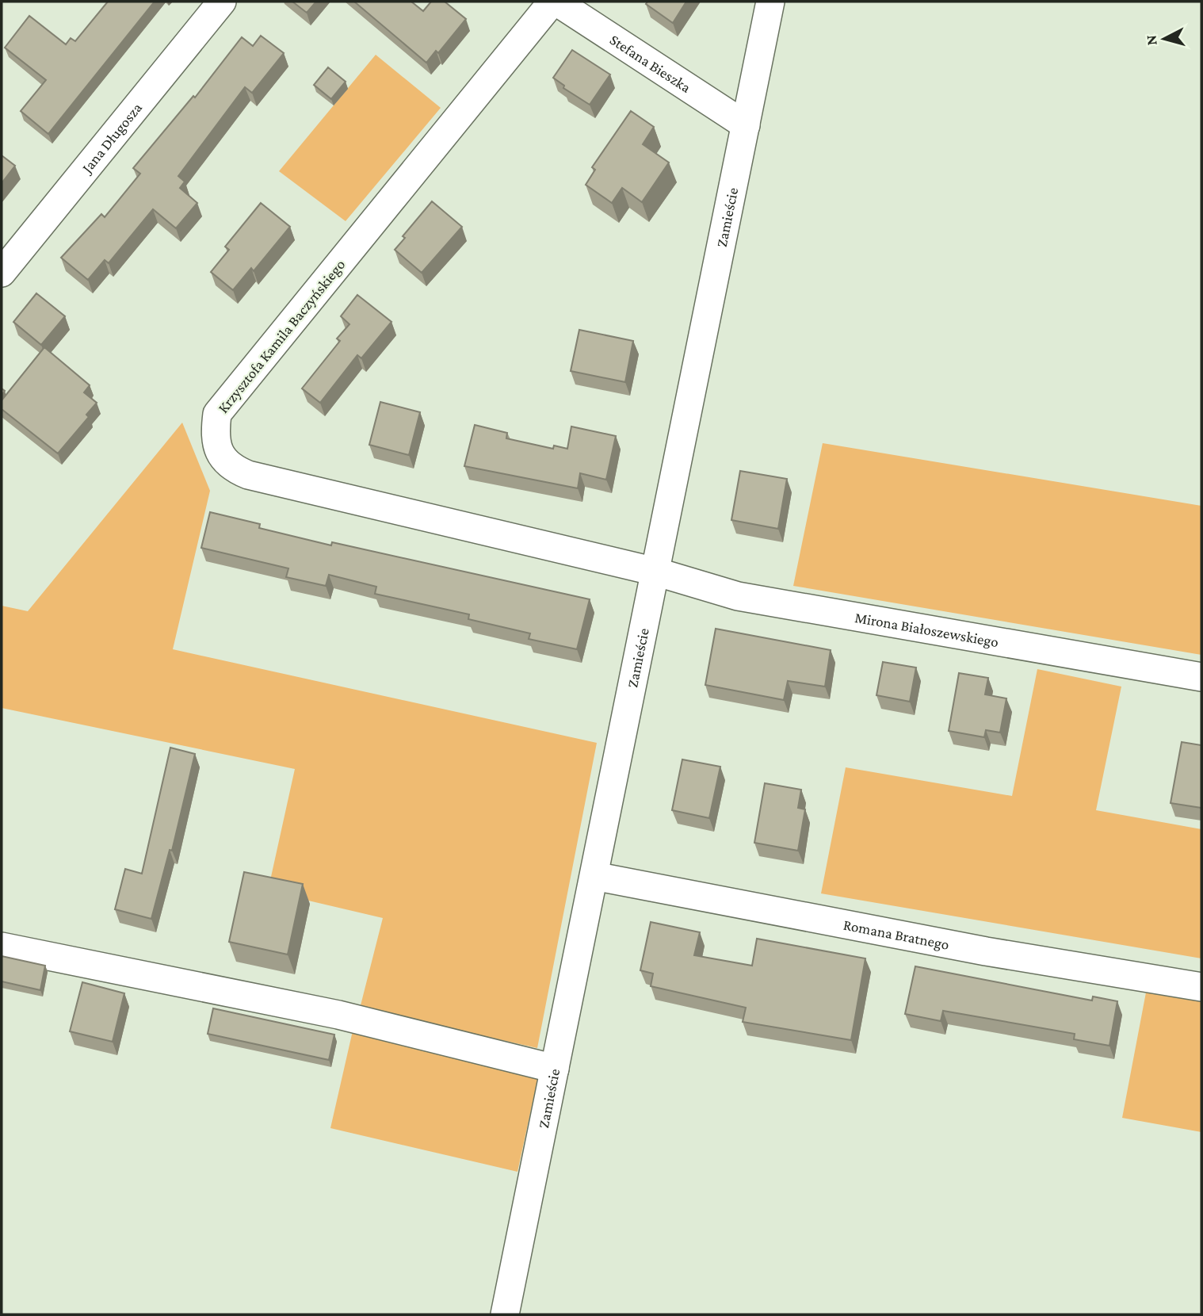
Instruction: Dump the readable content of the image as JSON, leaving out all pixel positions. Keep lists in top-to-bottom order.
{
  "streets": {
    "street": [
      "Stefana Bieszka",
      "Jana Długosza",
      "Zamieście",
      "Krzysztofa Kamila Baczyńskiego",
      "Mirona Białoszewskiego",
      "Romana Bratnego"
    ]
  },
  "crossings": [
    ["Stefana Bieszka", "Zamieście"],
    ["Stefana Bieszka", "Krzysztofa Kamila Baczyńskiego"],
    ["Zamieście", "Krzysztofa Kamila Baczyńskiego"],
    ["Zamieście", "Mirona Białoszewskiego"],
    ["Zamieście", "Romana Bratnego"],
    ["Krzysztofa Kamila Baczyńskiego", "Mirona Białoszewskiego"]
  ],
  "north": "left"
}
